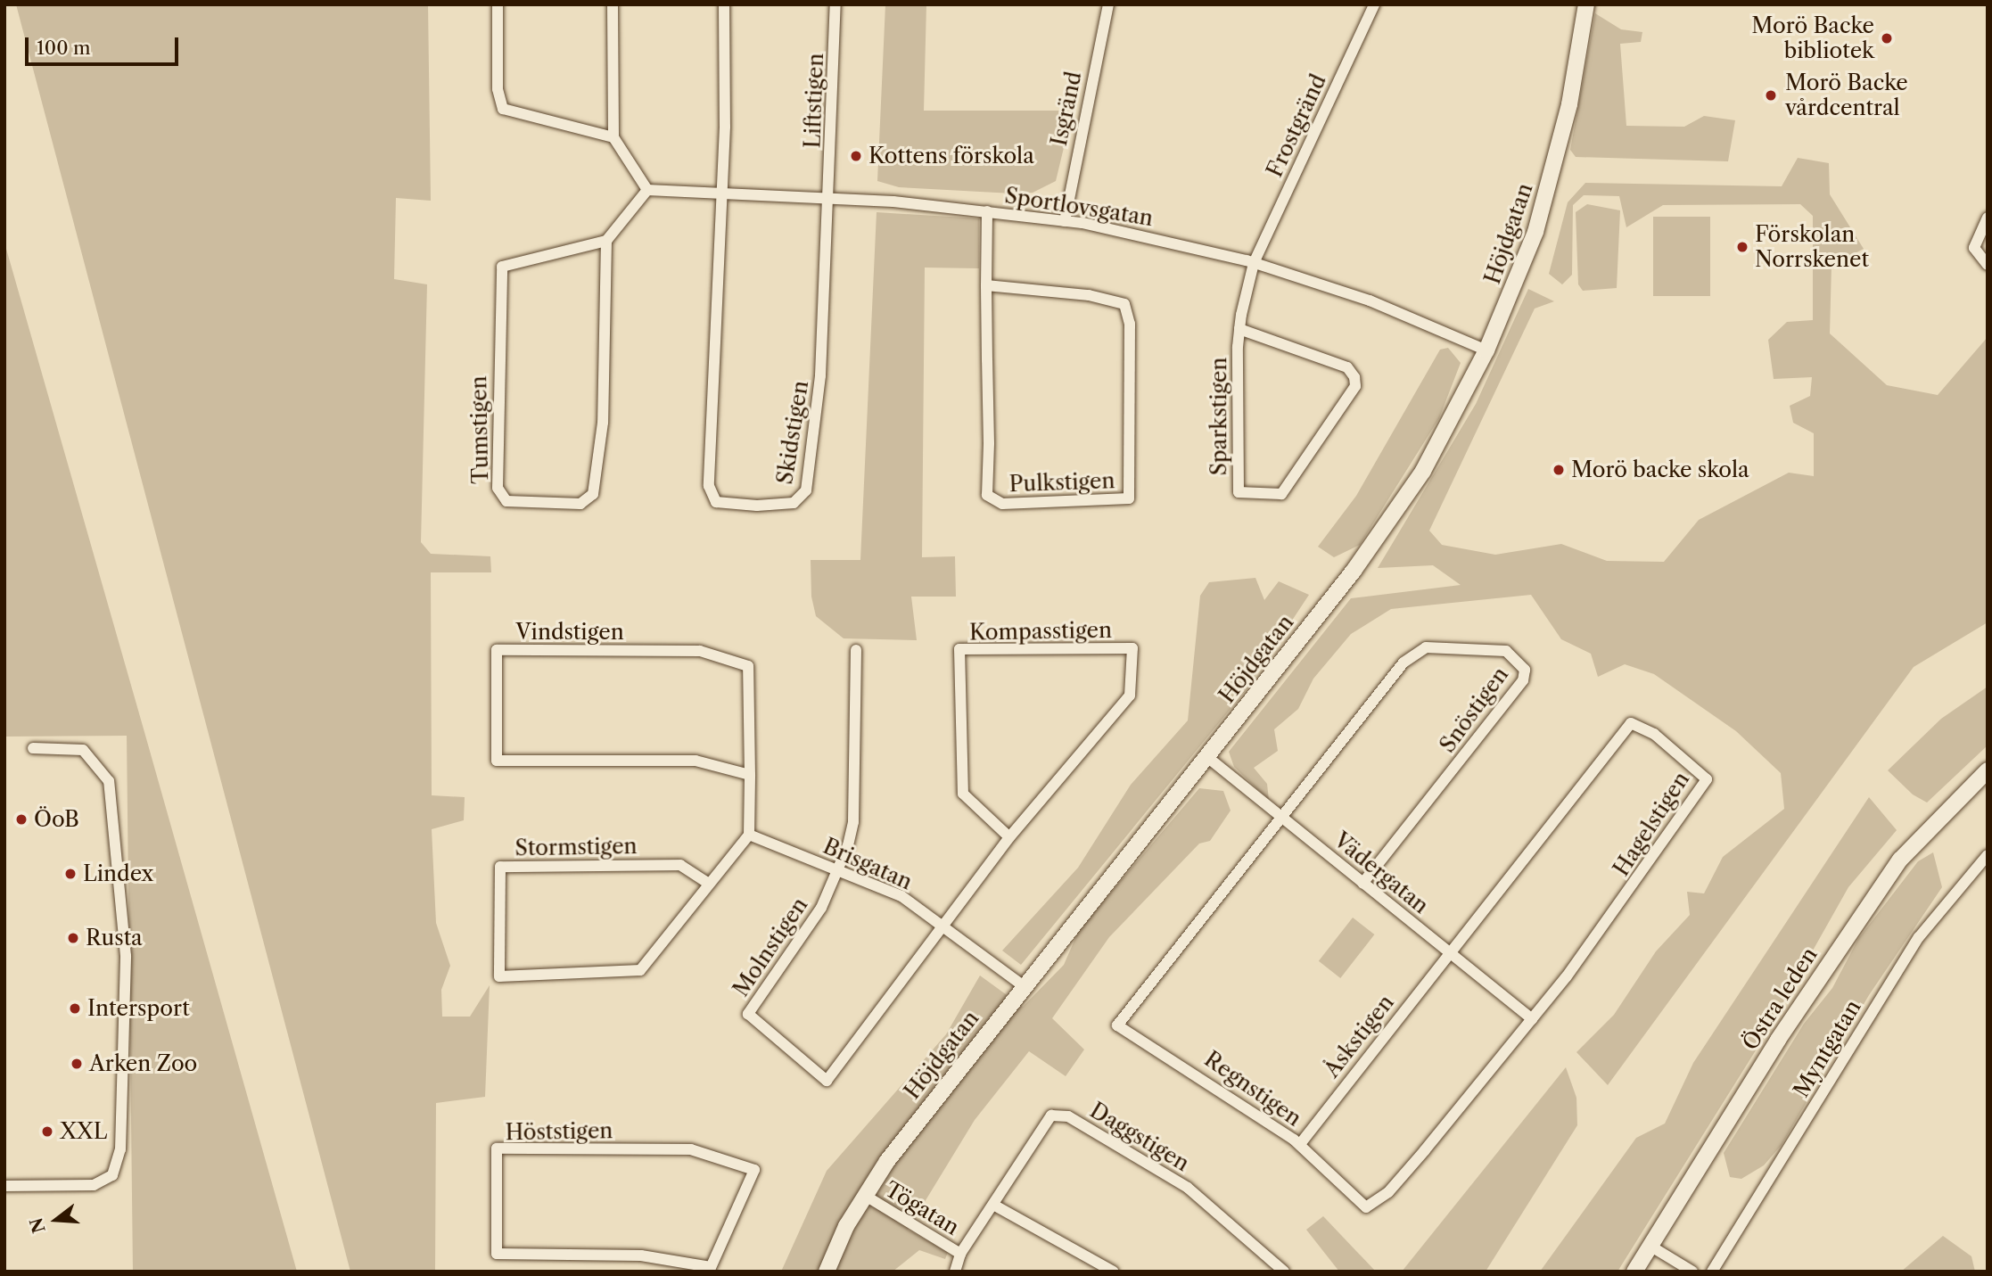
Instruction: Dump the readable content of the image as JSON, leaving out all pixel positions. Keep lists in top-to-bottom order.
{
  "streets": {
    "street": [
      "Liftstigen",
      "Isgränd",
      "Frostgränd",
      "Sportlovsgatan",
      "Höjdgatan",
      "Sparkstigen",
      "Tumstigen",
      "Skidstigen",
      "Pulkstigen",
      "Kompasstigen",
      "Vindstigen",
      "Snöstigen",
      "Hagelstigen",
      "Stormstigen",
      "Brisgatan",
      "Vädergatan",
      "Molnstigen",
      "Östra leden",
      "Åskstigen",
      "Myntgatan",
      "Regnstigen",
      "Höststigen",
      "Daggstigen",
      "Tögatan"
    ]
  },
  "crossings": [
    ["Liftstigen", "Sportlovsgatan"],
    ["Liftstigen", "Skidstigen"],
    ["Isgränd", "Sportlovsgatan"],
    ["Frostgränd", "Sportlovsgatan"],
    ["Frostgränd", "Sparkstigen"],
    ["Sportlovsgatan", "Höjdgatan"],
    ["Sportlovsgatan", "Sparkstigen"],
    ["Sportlovsgatan", "Skidstigen"],
    ["Sportlovsgatan", "Pulkstigen"],
    ["Höjdgatan", "Brisgatan"],
    ["Höjdgatan", "Vädergatan"],
    ["Höjdgatan", "Tögatan"],
    ["Kompasstigen", "Brisgatan"],
    ["Kompasstigen", "Molnstigen"],
    ["Vindstigen", "Stormstigen"],
    ["Vindstigen", "Brisgatan"],
    ["Snöstigen", "Vädergatan"],
    ["Snöstigen", "Regnstigen"],
    ["Hagelstigen", "Vädergatan"],
    ["Hagelstigen", "Åskstigen"],
    ["Hagelstigen", "Regnstigen"],
    ["Stormstigen", "Brisgatan"],
    ["Brisgatan", "Molnstigen"],
    ["Vädergatan", "Åskstigen"],
    ["Vädergatan", "Regnstigen"],
    ["Åskstigen", "Regnstigen"],
    ["Daggstigen", "Tögatan"]
  ],
  "places": [
    "Morö Backe bibliotek",
    "Morö Backe vårdcentral",
    "Kottens förskola",
    "Förskolan Norrskenet",
    "Morö backe skola",
    "ÖoB",
    "Lindex",
    "Rusta",
    "Intersport",
    "Arken Zoo",
    "XXL"
  ],
  "scale_bar": "100 m",
  "north": "left"
}
